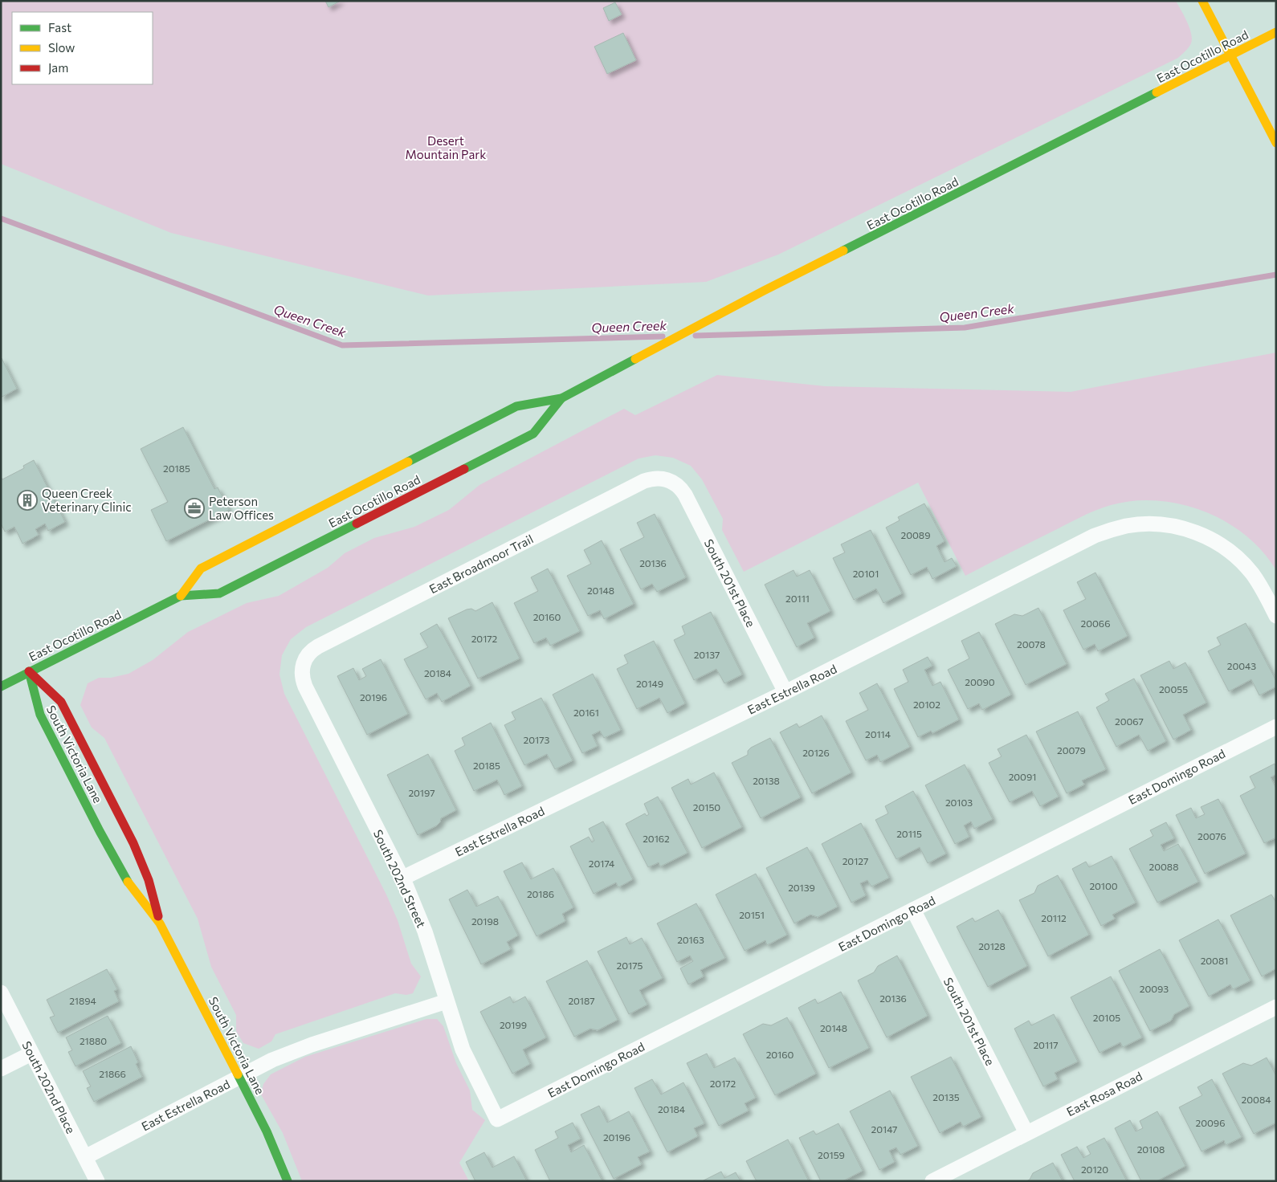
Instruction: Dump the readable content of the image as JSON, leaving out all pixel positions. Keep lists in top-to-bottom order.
{
  "streets": {
    "main road": ["East Ocotillo Road", "South Victoria Lane"],
    "street": [
      "East Broadmoor Trail",
      "South 201st Place",
      "East Estrella Road",
      "East Domingo Road",
      "South 202nd Street",
      "South 202nd Place",
      "East Rosa Road"
    ]
  },
  "crossings": [
    ["East Ocotillo Road", "South Victoria Lane"],
    ["East Broadmoor Trail", "South 201st Place"],
    ["East Broadmoor Trail", "South 202nd Street"],
    ["South 201st Place", "East Estrella Road"],
    ["South 201st Place", "East Domingo Road"],
    ["South 201st Place", "East Rosa Road"],
    ["East Estrella Road", "South Victoria Lane"],
    ["East Estrella Road", "South 202nd Street"],
    ["East Estrella Road", "South 202nd Place"],
    ["East Domingo Road", "South 202nd Street"]
  ],
  "water": ["Queen Creek"],
  "parks": ["Desert Mountain Park"],
  "places": {
    "building": ["Queen Creek Veterinary Clinic"],
    "office": ["Peterson Law Offices"]
  },
  "house_numbers": [
    "20185",
    "20089",
    "20136",
    "20101",
    "20148",
    "20111",
    "20160",
    "20066",
    "20172",
    "20078",
    "20137",
    "20043",
    "20184",
    "20090",
    "20149",
    "20055",
    "20196",
    "20102",
    "20161",
    "20067",
    "20114",
    "20173",
    "20079",
    "20126",
    "20185",
    "20091",
    "20138",
    "20197",
    "20103",
    "20150",
    "20115",
    "20076",
    "20162",
    "20127",
    "20174",
    "20088",
    "20100",
    "20139",
    "20186",
    "20151",
    "20112",
    "20198",
    "20163",
    "20128",
    "20081",
    "20175",
    "20093",
    "20136",
    "21894",
    "20187",
    "20105",
    "20199",
    "20148",
    "21880",
    "20117",
    "20160",
    "21866",
    "20172",
    "20135",
    "20084",
    "20184",
    "20096",
    "20147",
    "20196",
    "20108",
    "20159",
    "20120"
  ],
  "legend": ["Fast", "Slow", "Jam"]
}
